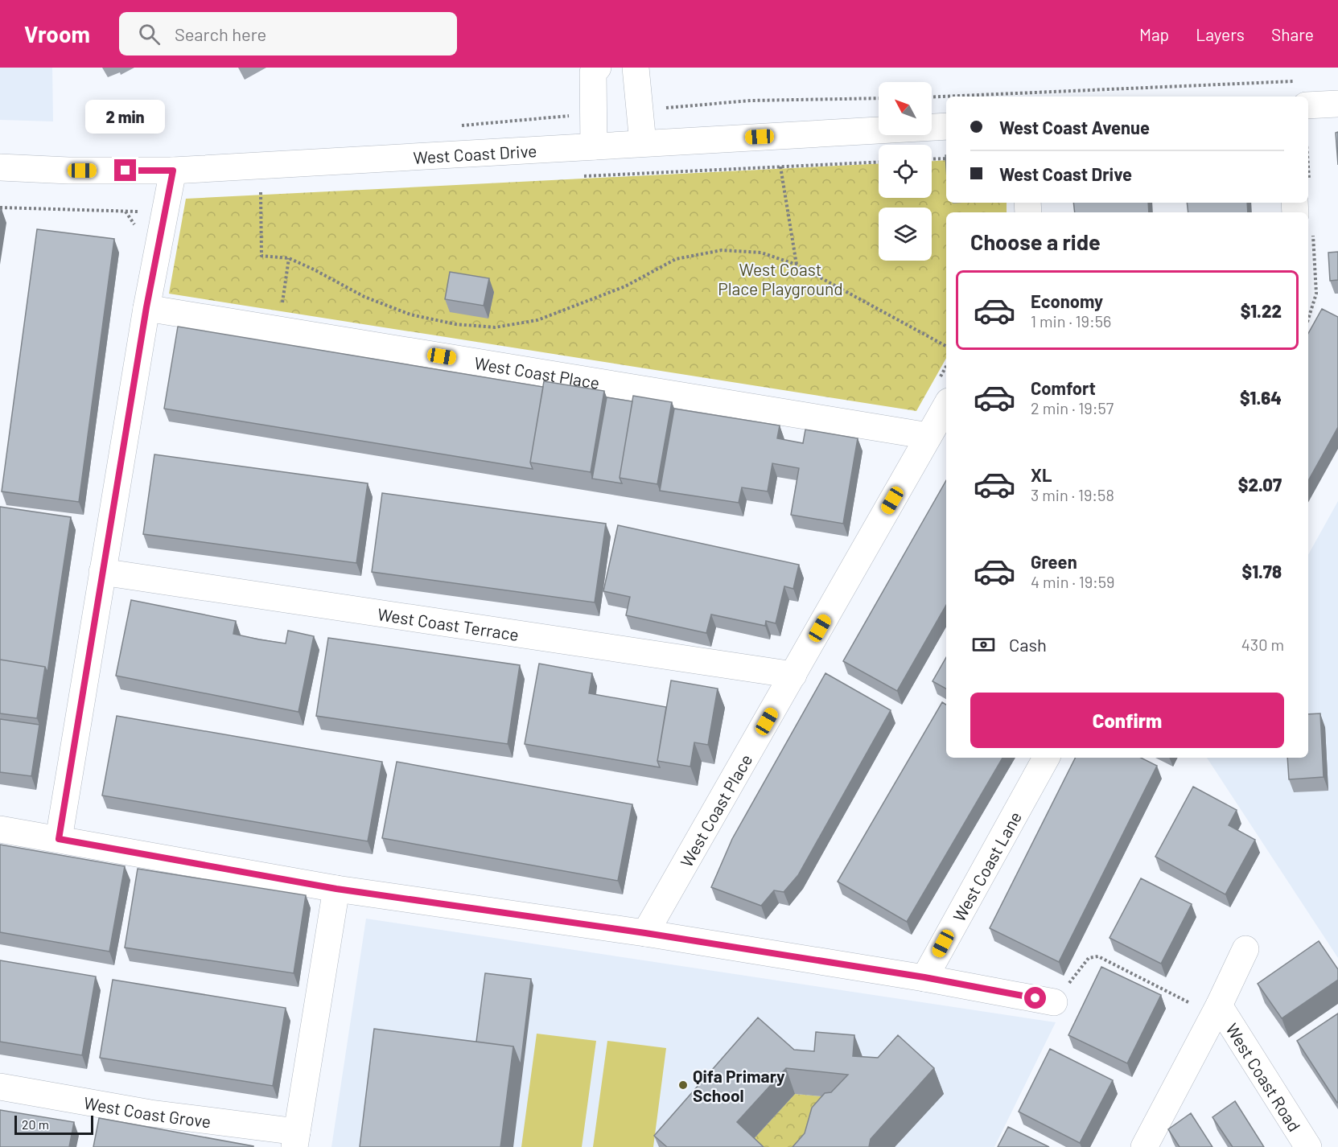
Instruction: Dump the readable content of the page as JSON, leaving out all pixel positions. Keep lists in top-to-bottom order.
{
  "streets": {
    "street": [
      "West Coast Drive",
      "West Coast Place",
      "West Coast Terrace",
      "West Coast Lane",
      "West Coast Road",
      "West Coast Grove"
    ]
  },
  "crossings": [
    ["West Coast Place", "West Coast Terrace"]
  ],
  "parks": ["West Coast Place Playground"],
  "places": ["Qifa Primary School"],
  "scale_bar": "20 m",
  "north": "top left",
  "page": {
    "header": "Vroom",
    "search": "Search here",
    "nav": ["Map", "Layers", "Share"],
    "banner": ["West Coast Avenue", "West Coast Drive"],
    "bubble": "2 min",
    "heading": "Choose a ride",
    "list": [
      {
        "name": "Economy",
        "note": "1 min · 19:56",
        "value": "$1.22"
      },
      {
        "name": "Comfort",
        "note": "2 min · 19:57",
        "value": "$1.64"
      },
      {
        "name": "XL",
        "note": "3 min · 19:58",
        "value": "$2.07"
      },
      {
        "name": "Green",
        "note": "4 min · 19:59",
        "value": "$1.78"
      }
    ],
    "pay": ["Cash", "430 m"],
    "buttons": "Confirm",
    "scale": "20 m"
  }
}
